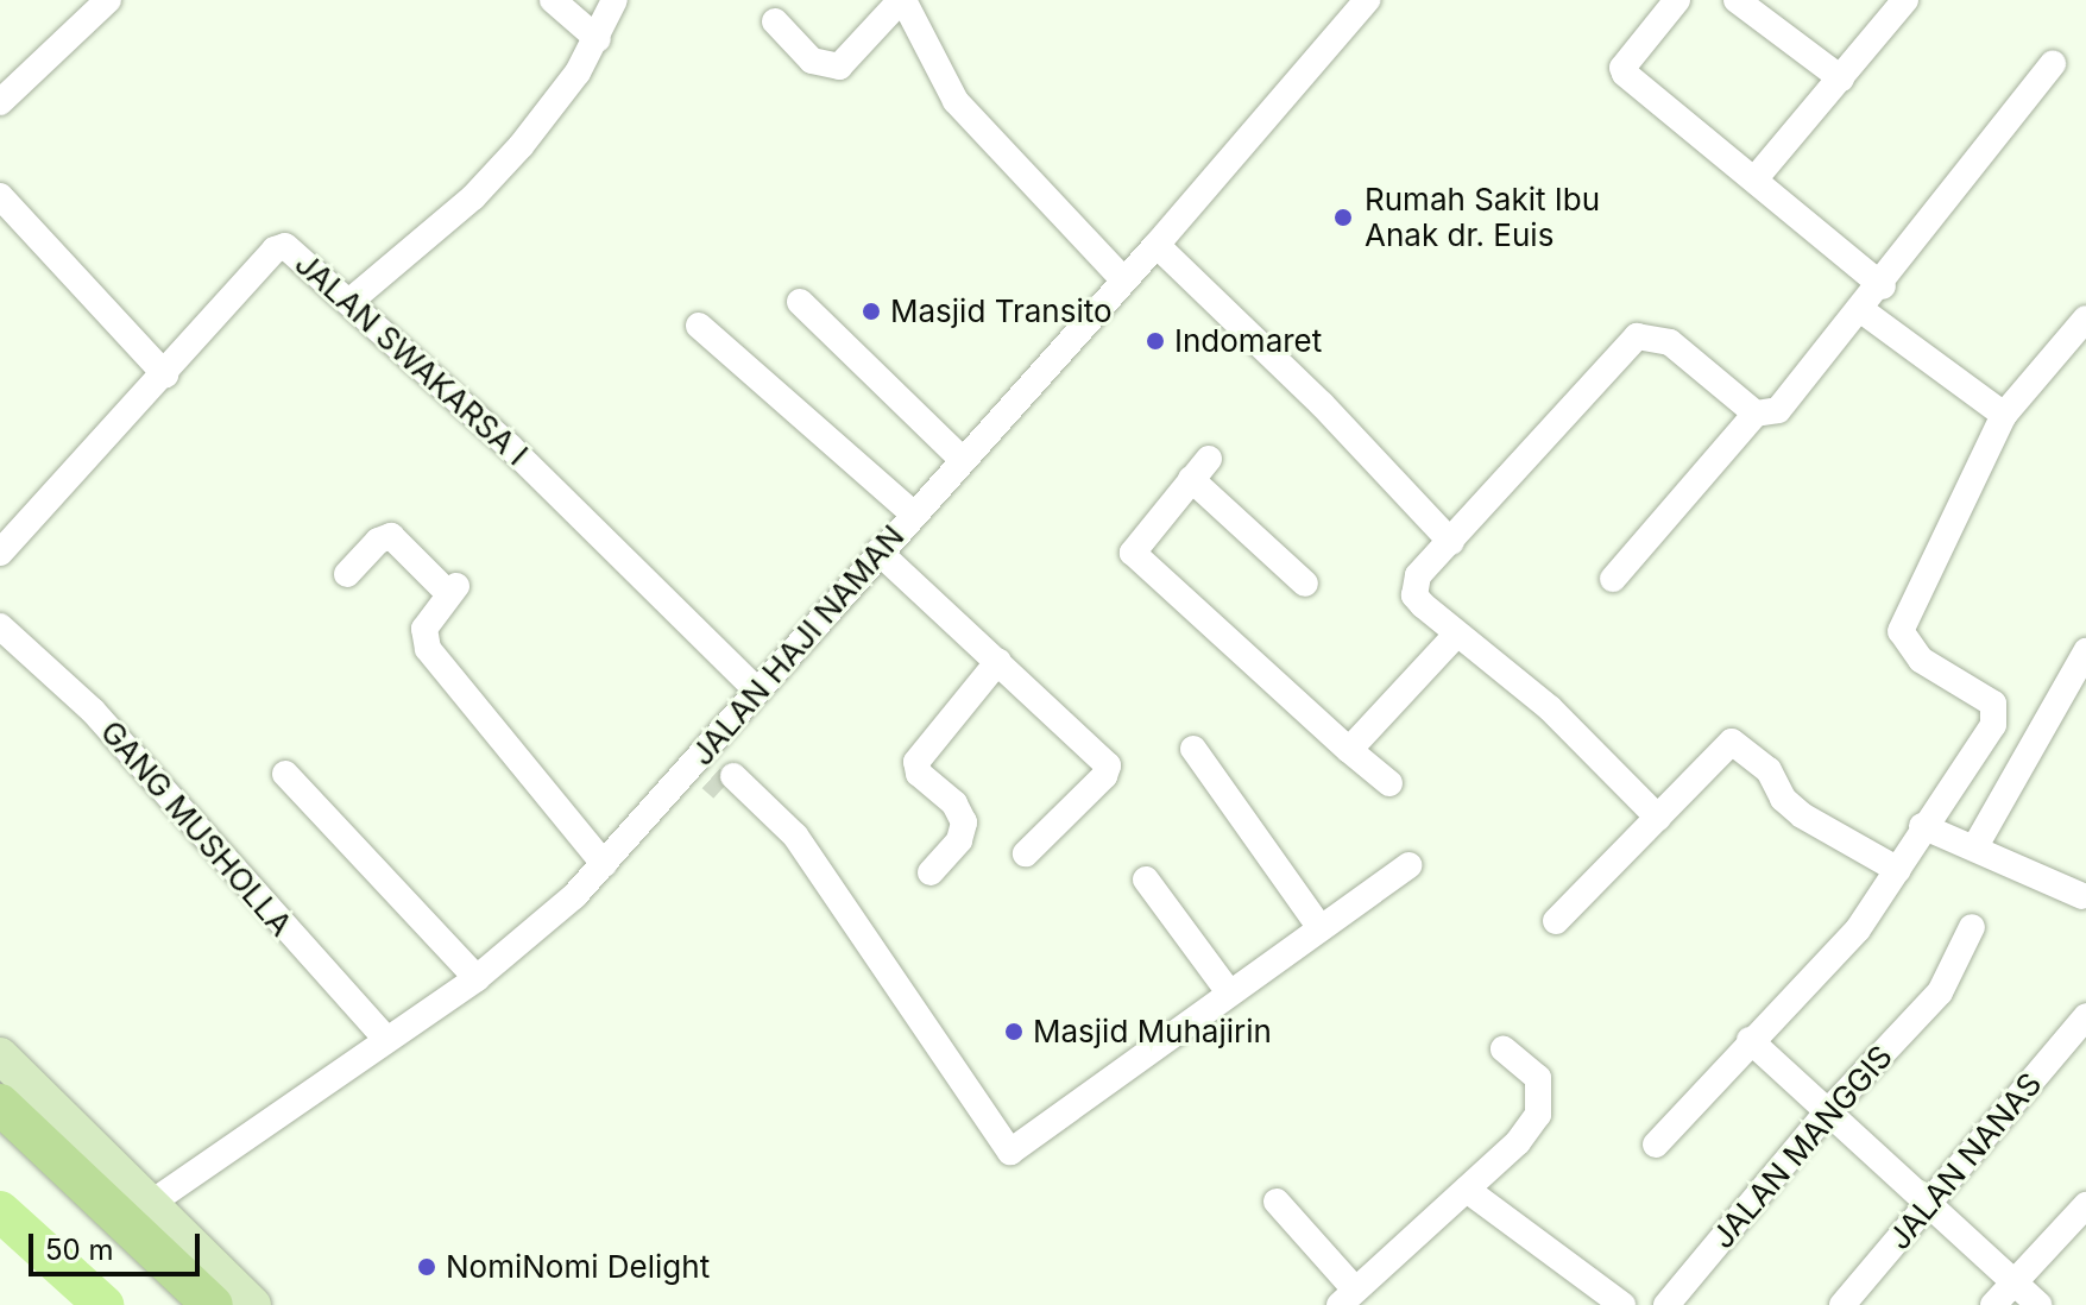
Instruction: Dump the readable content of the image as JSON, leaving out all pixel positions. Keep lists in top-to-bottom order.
{
  "streets": {
    "street": [
      "JALAN SWAKARSA I",
      "JALAN HAJI NAMAN",
      "GANG MUSHOLLA",
      "JALAN MANGGIS",
      "JALAN NANAS"
    ]
  },
  "crossings": [
    ["JALAN SWAKARSA I", "JALAN HAJI NAMAN"],
    ["JALAN HAJI NAMAN", "GANG MUSHOLLA"]
  ],
  "places": [
    "Rumah Sakit Ibu Anak dr. Euis",
    "Masjid Transito",
    "Indomaret",
    "Masjid Muhajirin",
    "NomiNomi Delight"
  ],
  "scale_bar": "50 m"
}
